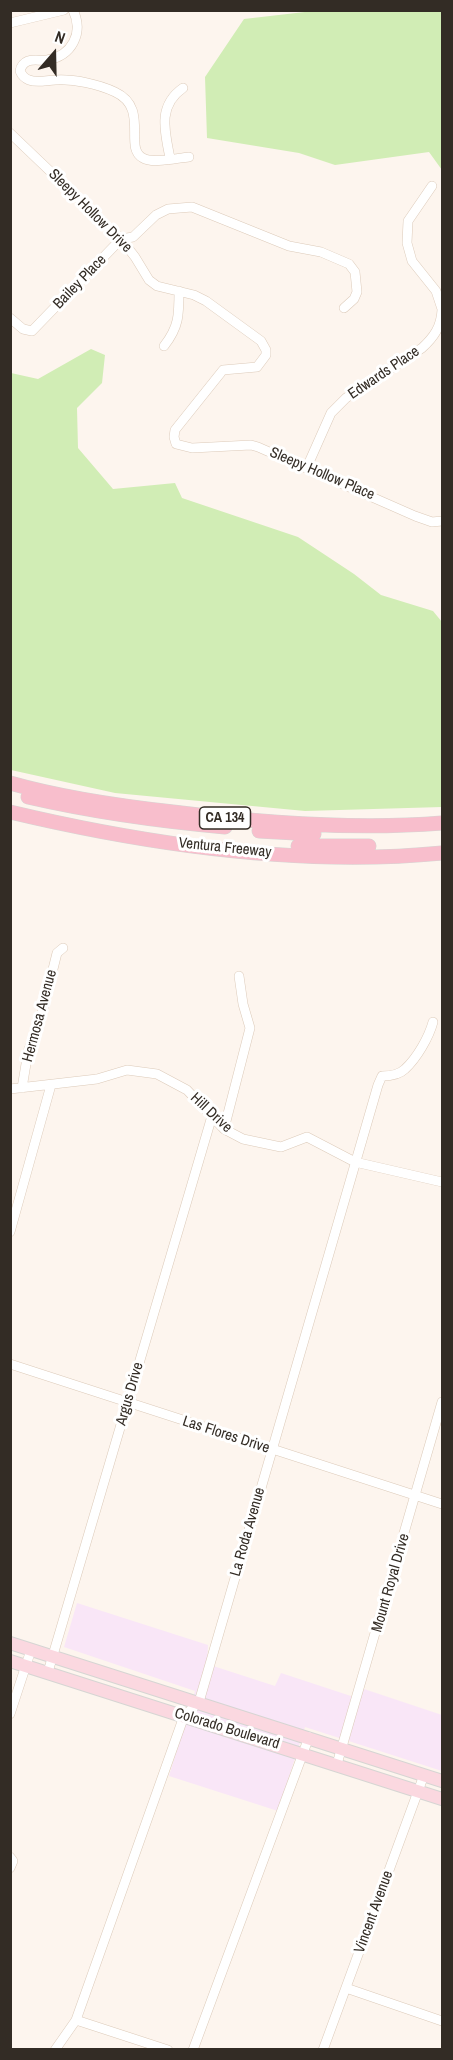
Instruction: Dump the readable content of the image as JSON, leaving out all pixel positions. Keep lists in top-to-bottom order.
{
  "streets": {
    "highway": ["CA 134", "Ventura Freeway"],
    "main road": ["Colorado Boulevard"],
    "street": [
      "Sleepy Hollow Drive",
      "Bailey Place",
      "Edwards Place",
      "Sleepy Hollow Place",
      "Hermosa Avenue",
      "Hill Drive",
      "Argus Drive",
      "Las Flores Drive",
      "La Roda Avenue",
      "Mount Royal Drive",
      "Vincent Avenue"
    ]
  },
  "crossings": [
    ["Sleepy Hollow Drive", "Bailey Place"],
    ["Sleepy Hollow Drive", "Sleepy Hollow Place"],
    ["Edwards Place", "Sleepy Hollow Place"],
    ["Hermosa Avenue", "Hill Drive"],
    ["Hill Drive", "Argus Drive"],
    ["Hill Drive", "La Roda Avenue"],
    ["Argus Drive", "Las Flores Drive"],
    ["Argus Drive", "Colorado Boulevard"],
    ["Las Flores Drive", "La Roda Avenue"],
    ["Las Flores Drive", "Mount Royal Drive"],
    ["La Roda Avenue", "Colorado Boulevard"],
    ["Mount Royal Drive", "Colorado Boulevard"],
    ["Colorado Boulevard", "Vincent Avenue"]
  ],
  "north": "top"
}
